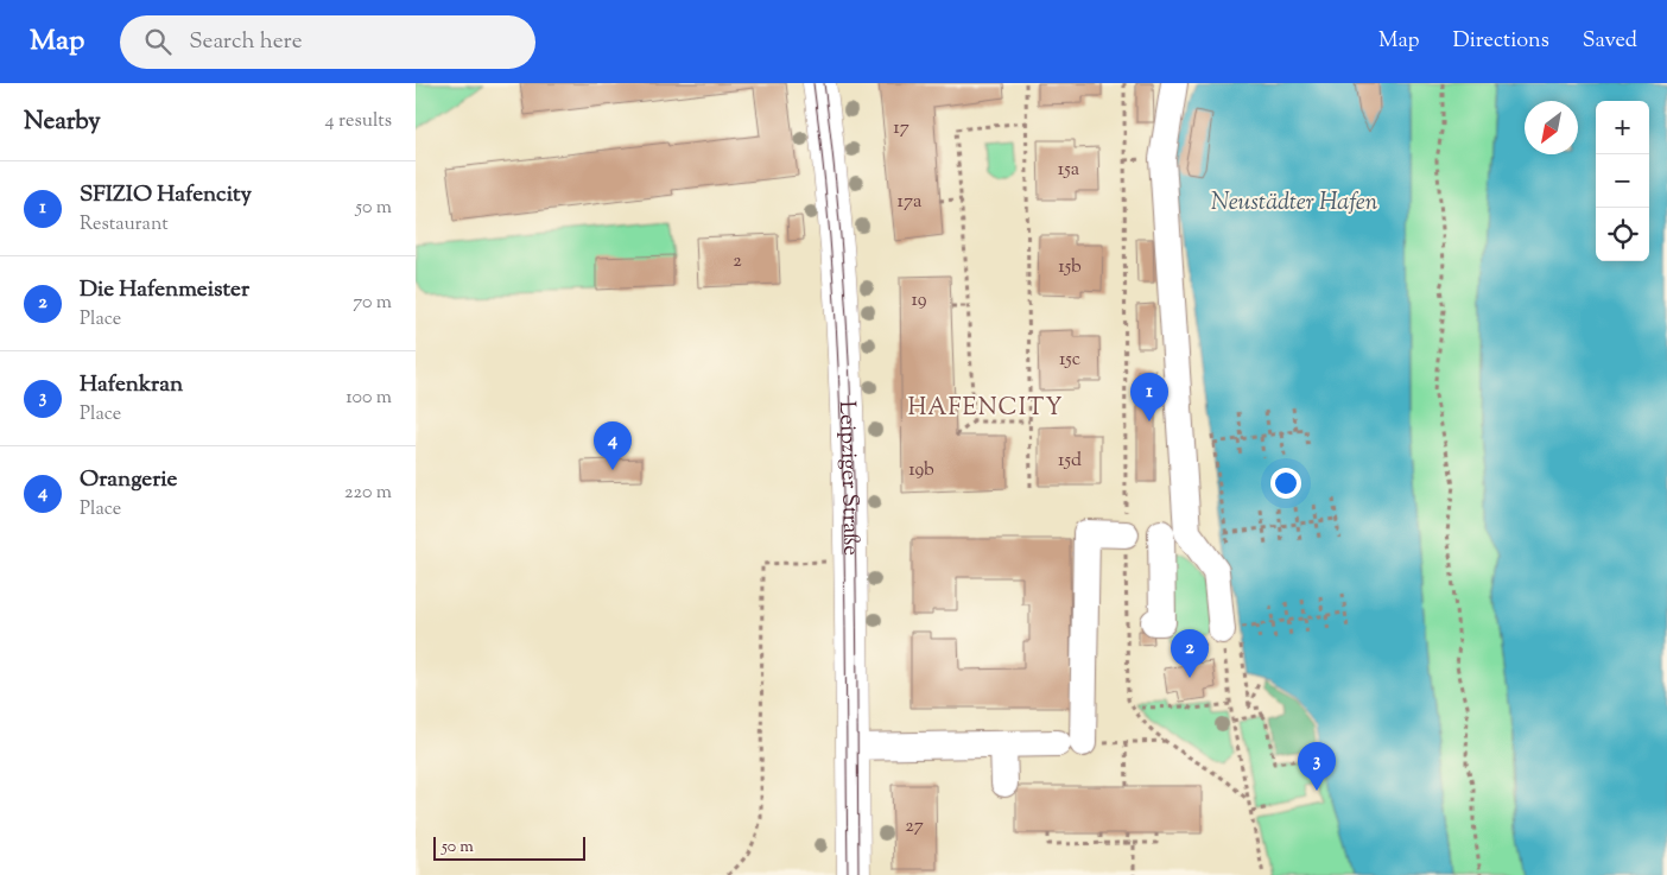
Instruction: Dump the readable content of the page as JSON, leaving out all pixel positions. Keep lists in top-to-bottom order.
{
  "streets": {
    "main road": ["Leipziger Straße"]
  },
  "districts": ["HAFENCITY"],
  "water": ["Neustädter Hafen"],
  "house_numbers": [
    "17",
    "15a",
    "17a",
    "2",
    "15b",
    "19",
    "15c",
    "15d",
    "19b",
    "27"
  ],
  "scale_bar": "50 m",
  "north": "bottom left",
  "page": {
    "header": "Map",
    "search": "Search here",
    "nav": ["Map", "Directions", "Saved"],
    "heading": ["Nearby", "4 results"],
    "map_buttons": ["+", "−"],
    "list": [
      {
        "mark": "1",
        "name": "SFIZIO Hafencity",
        "note": "Restaurant",
        "value": "50 m"
      },
      {
        "mark": "2",
        "name": "Die Hafenmeister",
        "note": "Place",
        "value": "70 m"
      },
      {
        "mark": "3",
        "name": "Hafenkran",
        "note": "Place",
        "value": "100 m"
      },
      {
        "mark": "4",
        "name": "Orangerie",
        "note": "Place",
        "value": "220 m"
      }
    ],
    "pins": [
      "1",
      "4",
      "2",
      "3"
    ],
    "scale": "50 m"
  }
}
